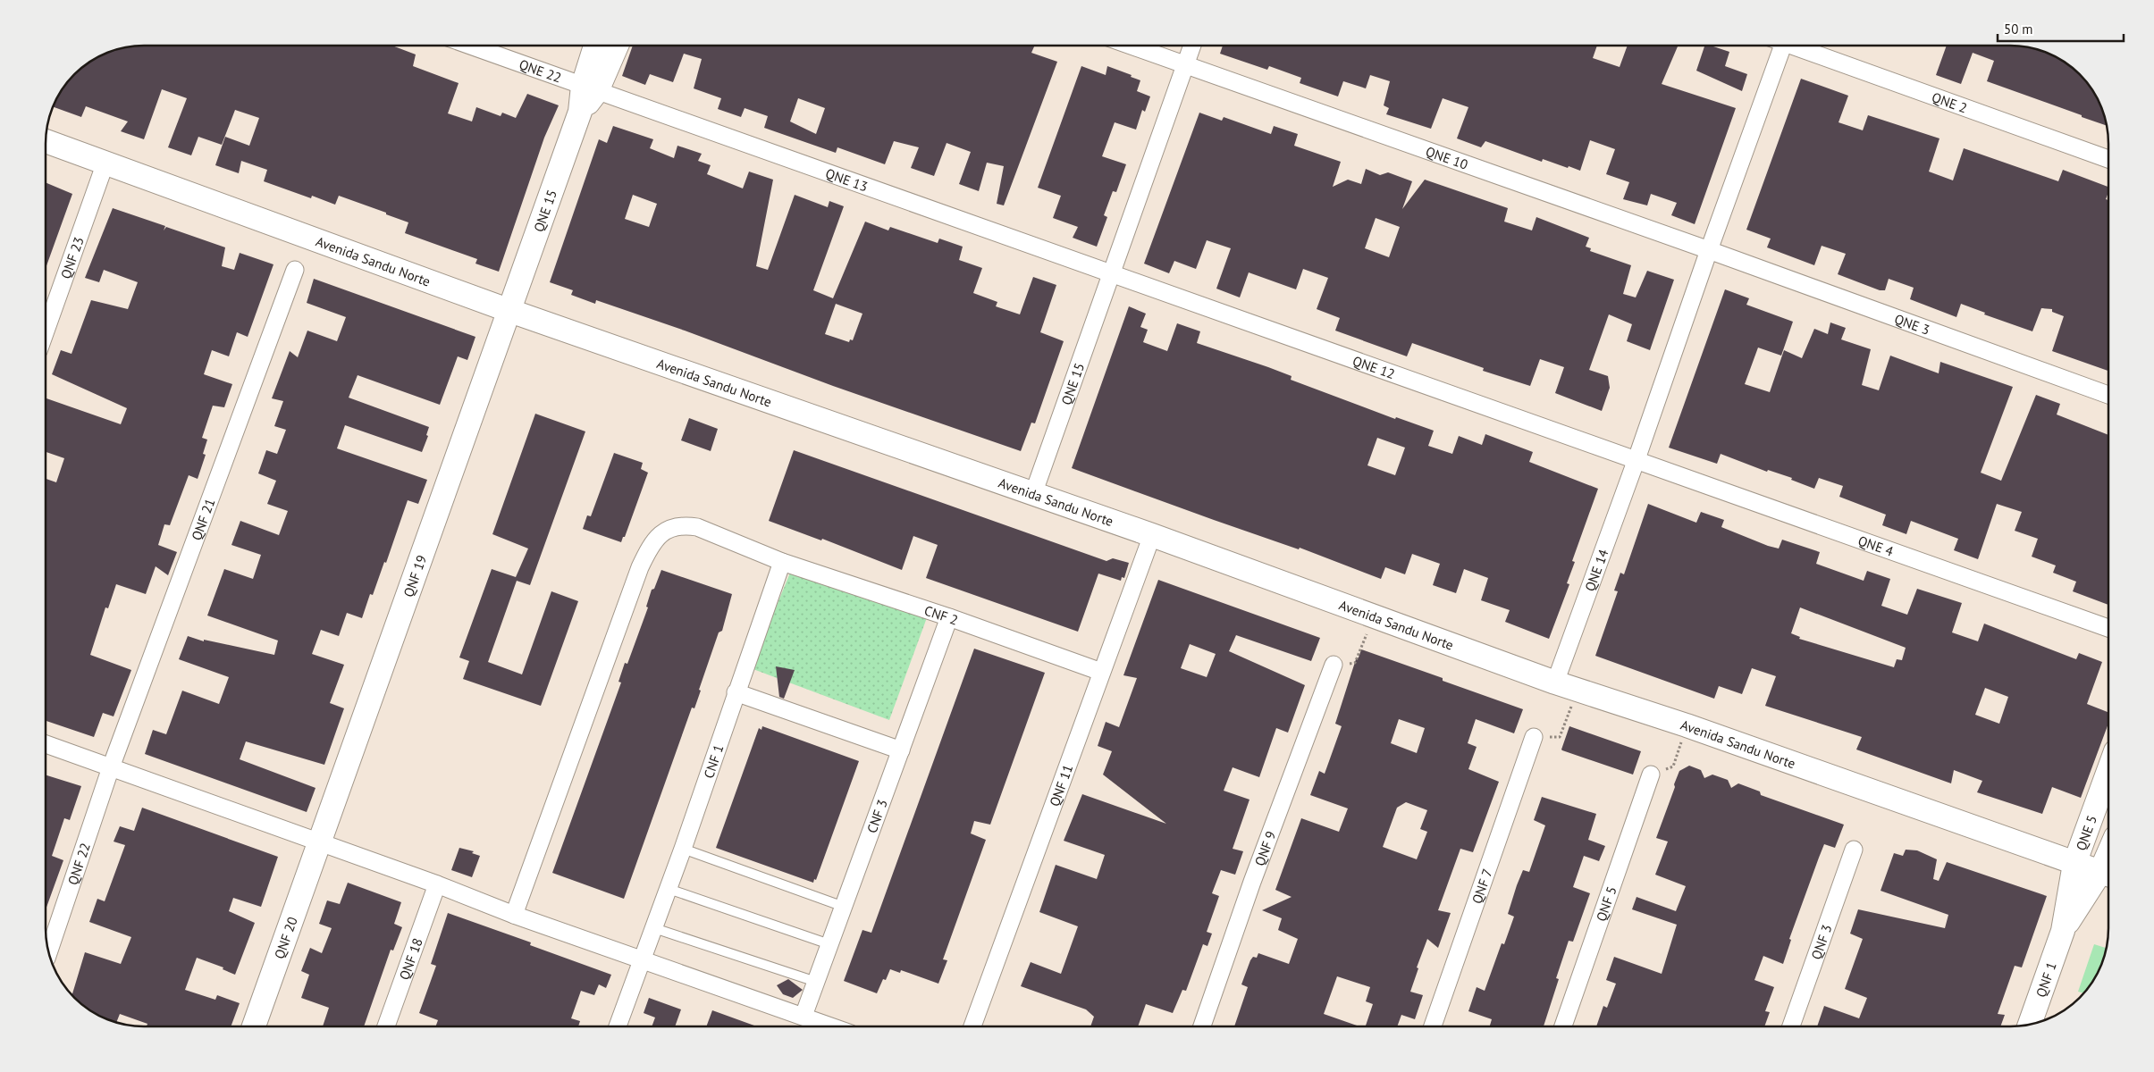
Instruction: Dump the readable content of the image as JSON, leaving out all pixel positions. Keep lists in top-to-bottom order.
{
  "streets": {
    "main road": [
      "QNE 15",
      "Avenida Sandu Norte",
      "QNF 19",
      "QNE 5",
      "QNF 20",
      "QNF 1"
    ],
    "street": [
      "QNE 22",
      "QNE 2",
      "QNE 10",
      "QNE 13",
      "QNF 23",
      "QNE 3",
      "QNE 12",
      "QNF 21",
      "QNE 4",
      "QNE 14",
      "CNF 2",
      "CNF 1",
      "QNF 11",
      "CNF 3",
      "QNF 9",
      "QNF 22",
      "QNF 7",
      "QNF 5",
      "QNF 3",
      "QNF 18"
    ]
  },
  "crossings": [
    ["QNE 22", "QNE 13"],
    ["QNE 22", "QNE 15"],
    ["QNE 10", "QNE 15"],
    ["QNE 10", "QNE 3"],
    ["QNE 10", "QNE 14"],
    ["QNE 13", "QNE 15"],
    ["QNE 13", "QNE 12"],
    ["QNE 15", "Avenida Sandu Norte"],
    ["QNE 15", "QNE 12"],
    ["QNE 15", "QNF 19"],
    ["QNF 23", "Avenida Sandu Norte"],
    ["Avenida Sandu Norte", "QNE 14"],
    ["Avenida Sandu Norte", "QNF 19"],
    ["Avenida Sandu Norte", "QNF 11"],
    ["Avenida Sandu Norte", "QNE 5"],
    ["Avenida Sandu Norte", "QNF 1"],
    ["QNE 3", "QNE 14"],
    ["QNE 12", "QNE 4"],
    ["QNE 12", "QNE 14"],
    ["QNF 21", "QNF 22"],
    ["QNE 4", "QNE 14"],
    ["QNF 19", "QNF 20"],
    ["CNF 2", "CNF 1"],
    ["CNF 2", "QNF 11"],
    ["CNF 2", "CNF 3"],
    ["QNE 5", "QNF 1"]
  ],
  "scale_bar": "50 m"
}
